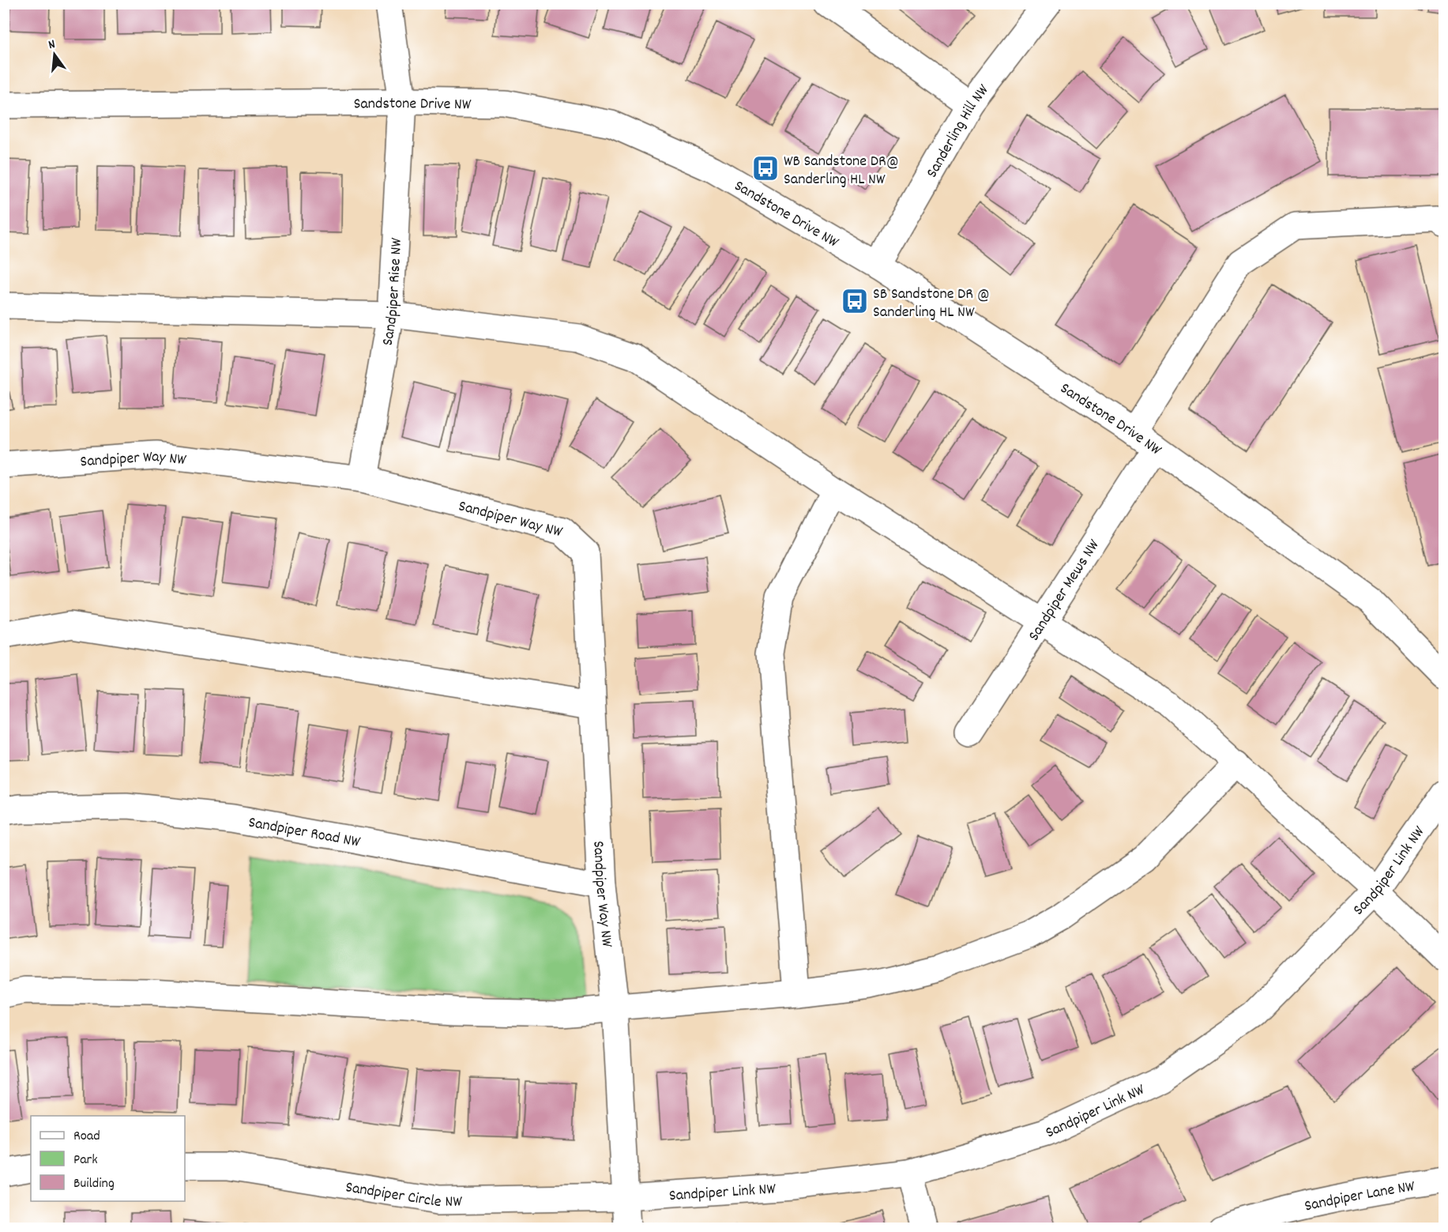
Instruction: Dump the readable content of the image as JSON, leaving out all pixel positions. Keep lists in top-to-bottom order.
{
  "streets": {
    "street": [
      "Sandstone Drive NW",
      "Sanderling Hill NW",
      "Sandpiper Rise NW",
      "Sandpiper Way NW",
      "Sandpiper Mews NW",
      "Sandpiper Road NW",
      "Sandpiper Link NW",
      "Sandpiper Circle NW",
      "Sandpiper Lane NW"
    ]
  },
  "crossings": [
    ["Sandstone Drive NW", "Sanderling Hill NW"],
    ["Sandstone Drive NW", "Sandpiper Rise NW"],
    ["Sandstone Drive NW", "Sandpiper Mews NW"],
    ["Sandpiper Rise NW", "Sandpiper Way NW"],
    ["Sandpiper Way NW", "Sandpiper Road NW"],
    ["Sandpiper Link NW", "Sandpiper Circle NW"]
  ],
  "places": {
    "bus stop": ["WB Sandstone DR@ Sanderling HL NW", "SB Sandstone DR @ Sanderling HL NW"]
  },
  "legend": ["Road", "Park", "Building"],
  "north": "top"
}
